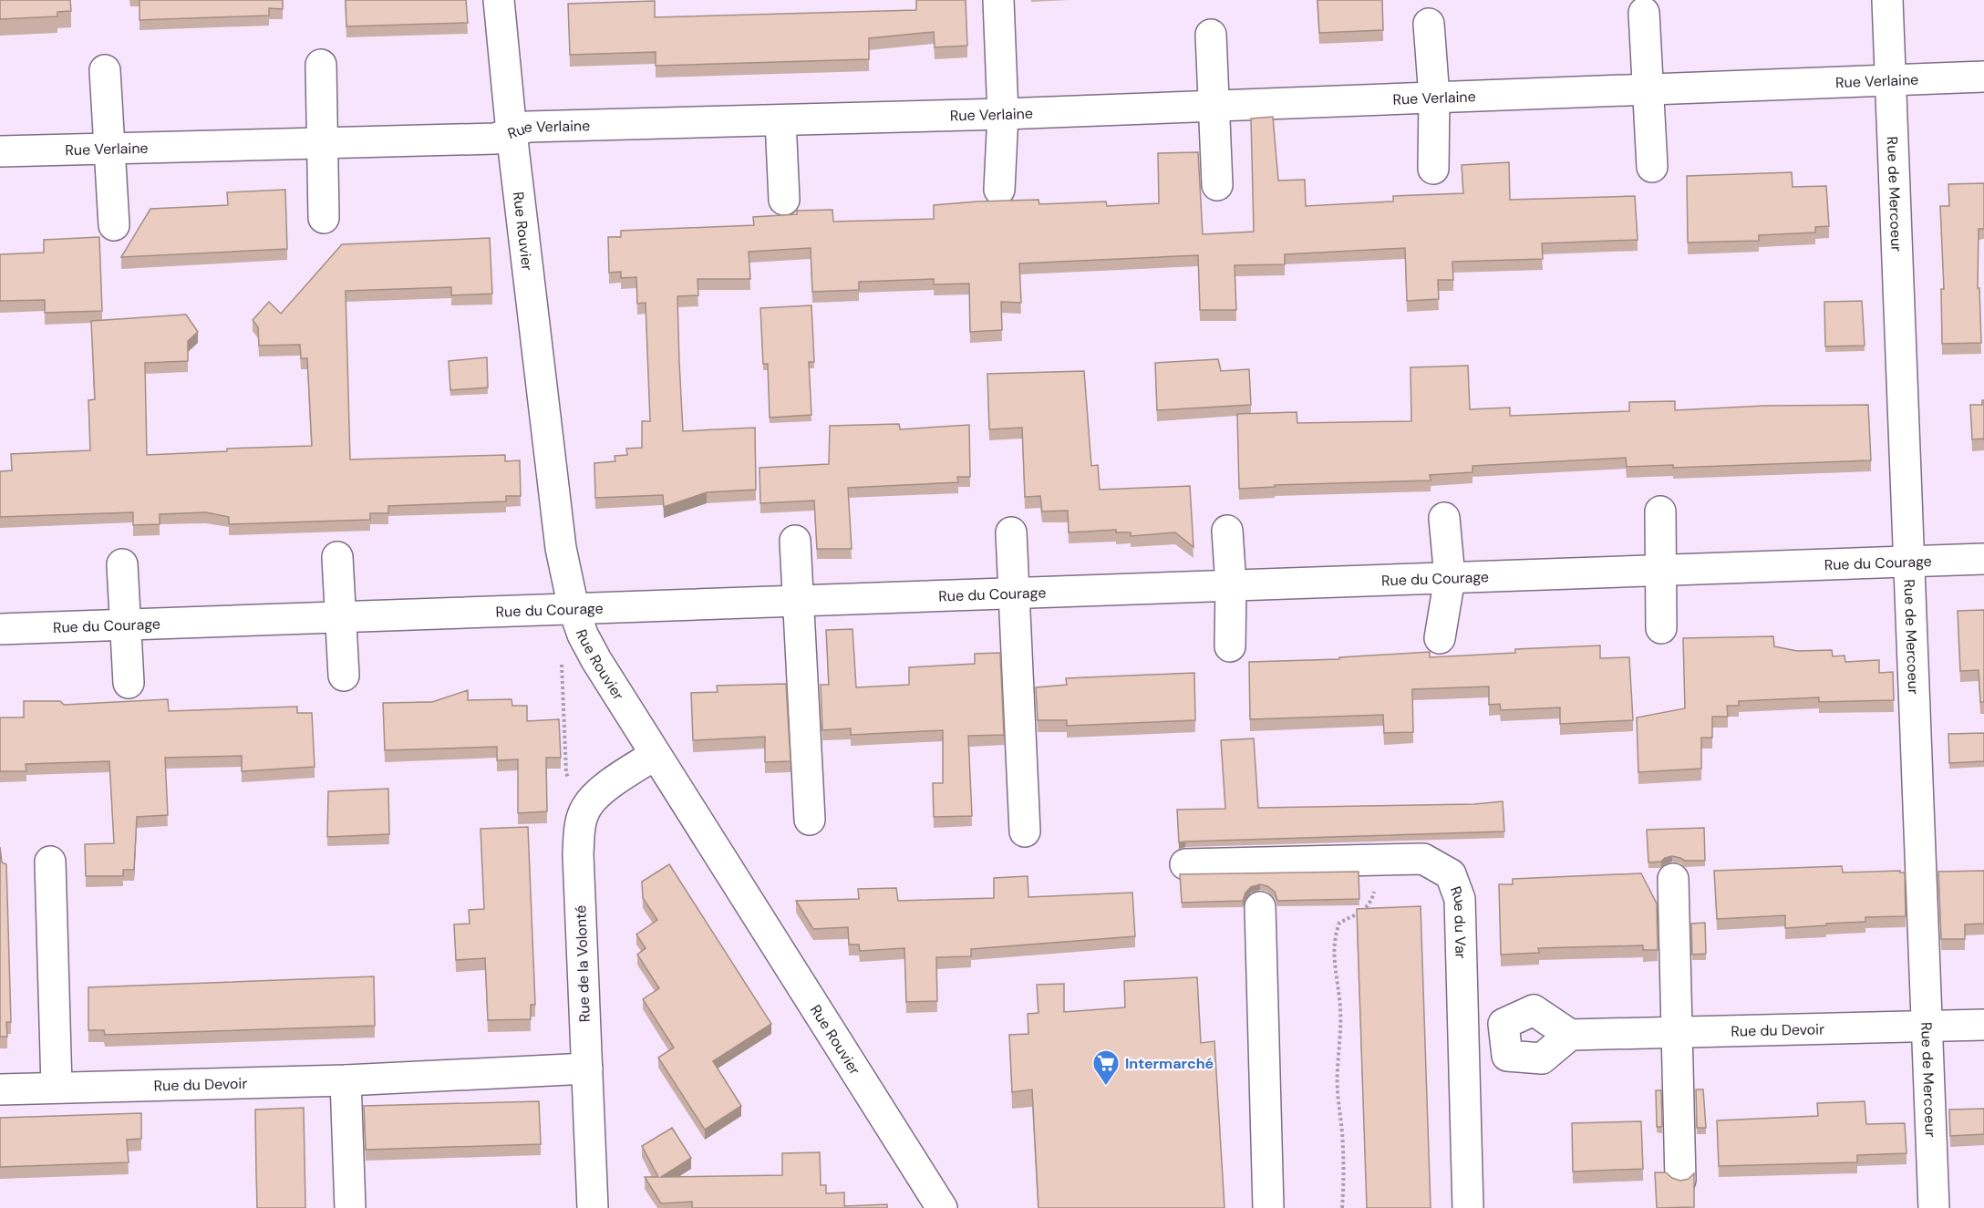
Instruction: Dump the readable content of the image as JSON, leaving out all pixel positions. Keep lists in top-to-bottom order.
{
  "streets": {
    "street": [
      "Rue Verlaine",
      "Rue de Mercoeur",
      "Rue Rouvier",
      "Rue du Courage",
      "Rue du Var",
      "Rue de la Volonté",
      "Rue du Devoir"
    ]
  },
  "crossings": [
    ["Rue Verlaine", "Rue de Mercoeur"],
    ["Rue Verlaine", "Rue Rouvier"],
    ["Rue de Mercoeur", "Rue du Courage"],
    ["Rue de Mercoeur", "Rue du Devoir"],
    ["Rue Rouvier", "Rue du Courage"],
    ["Rue Rouvier", "Rue de la Volonté"],
    ["Rue de la Volonté", "Rue du Devoir"]
  ],
  "places": {
    "supermarket": ["Intermarché"]
  }
}
